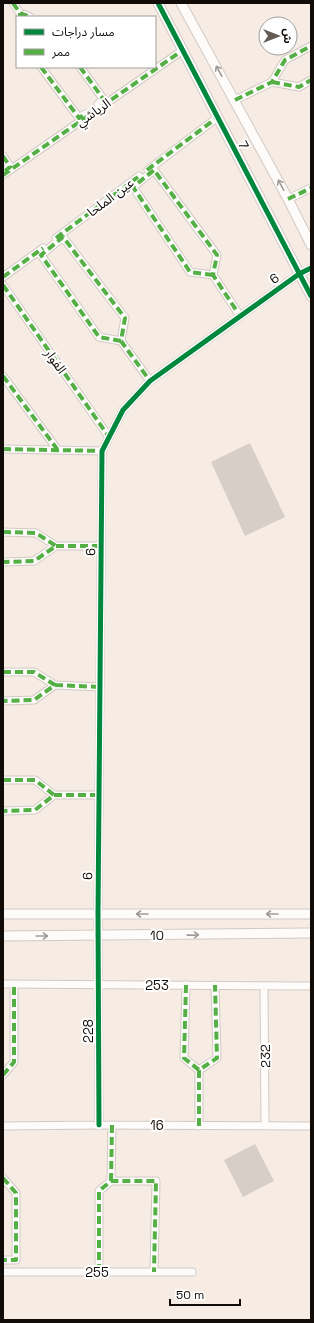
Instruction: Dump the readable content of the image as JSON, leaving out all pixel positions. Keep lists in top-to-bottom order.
{
  "streets": {
    "street": [
      "الرياشي",
      "7",
      "عين الملحا",
      "6",
      "الفوار",
      "10",
      "253",
      "228",
      "232",
      "16",
      "255"
    ]
  },
  "crossings": [
    ["الرياشي", "7"],
    ["7", "عين الملحا"],
    ["7", "6"],
    ["6", "الفوار"],
    ["6", "10"],
    ["6", "228"],
    ["10", "228"],
    ["253", "228"],
    ["253", "232"],
    ["228", "16"],
    ["232", "16"]
  ],
  "legend": ["مسار دراجات", "ممر"],
  "scale_bar": "50 m",
  "north": "right"
}
